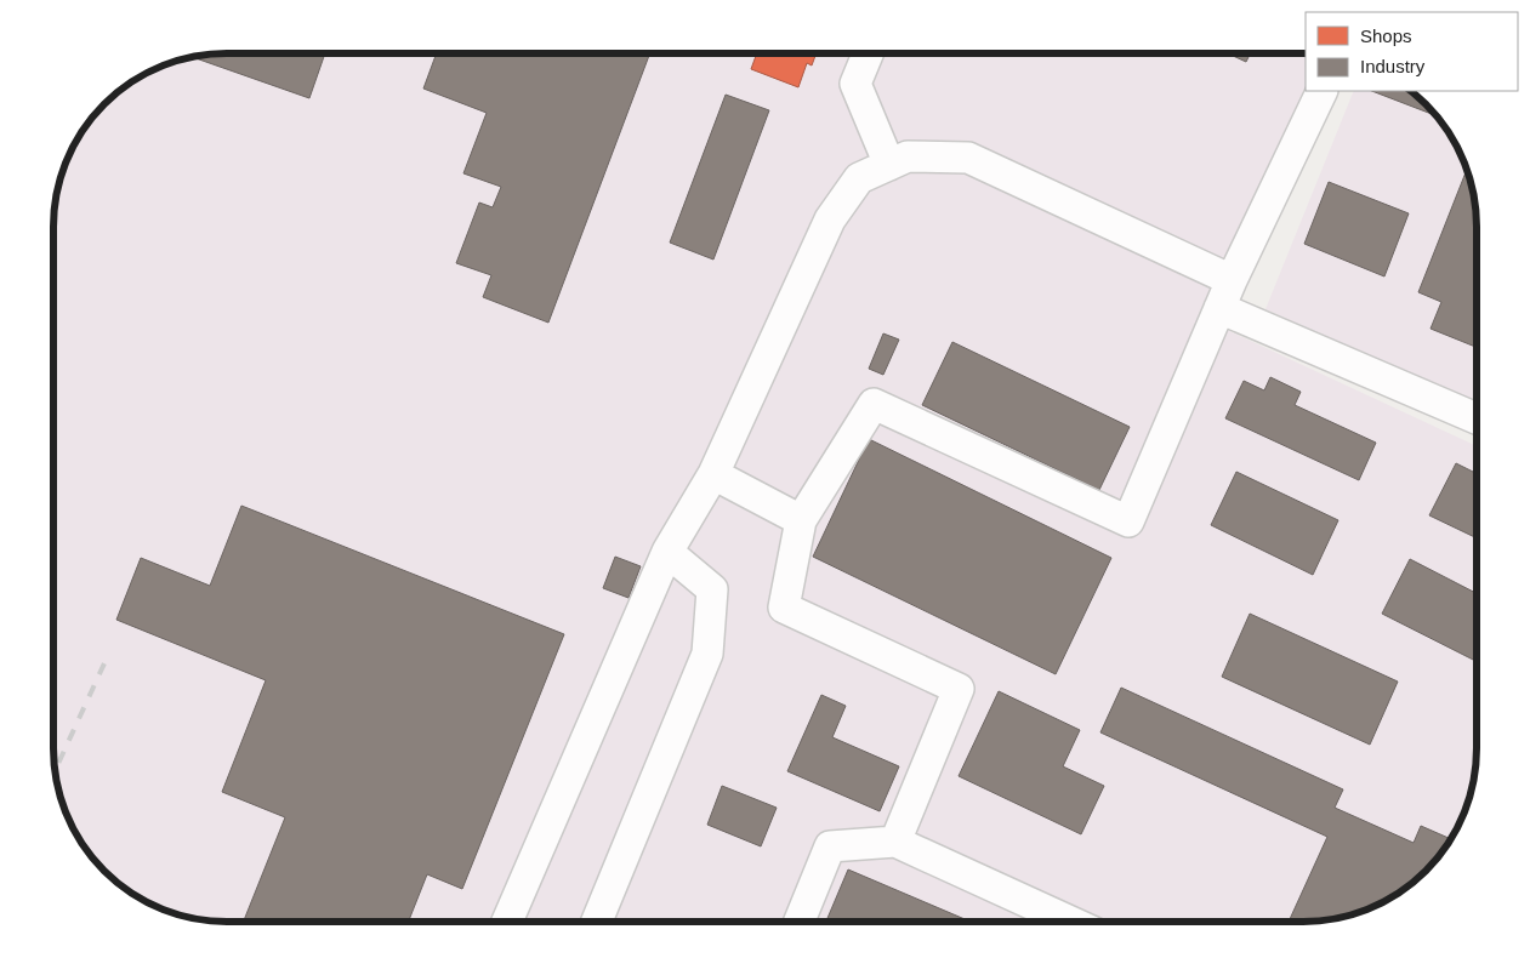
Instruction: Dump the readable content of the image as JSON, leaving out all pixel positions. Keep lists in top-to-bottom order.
{
  "legend": ["Shops", "Industry"]
}
